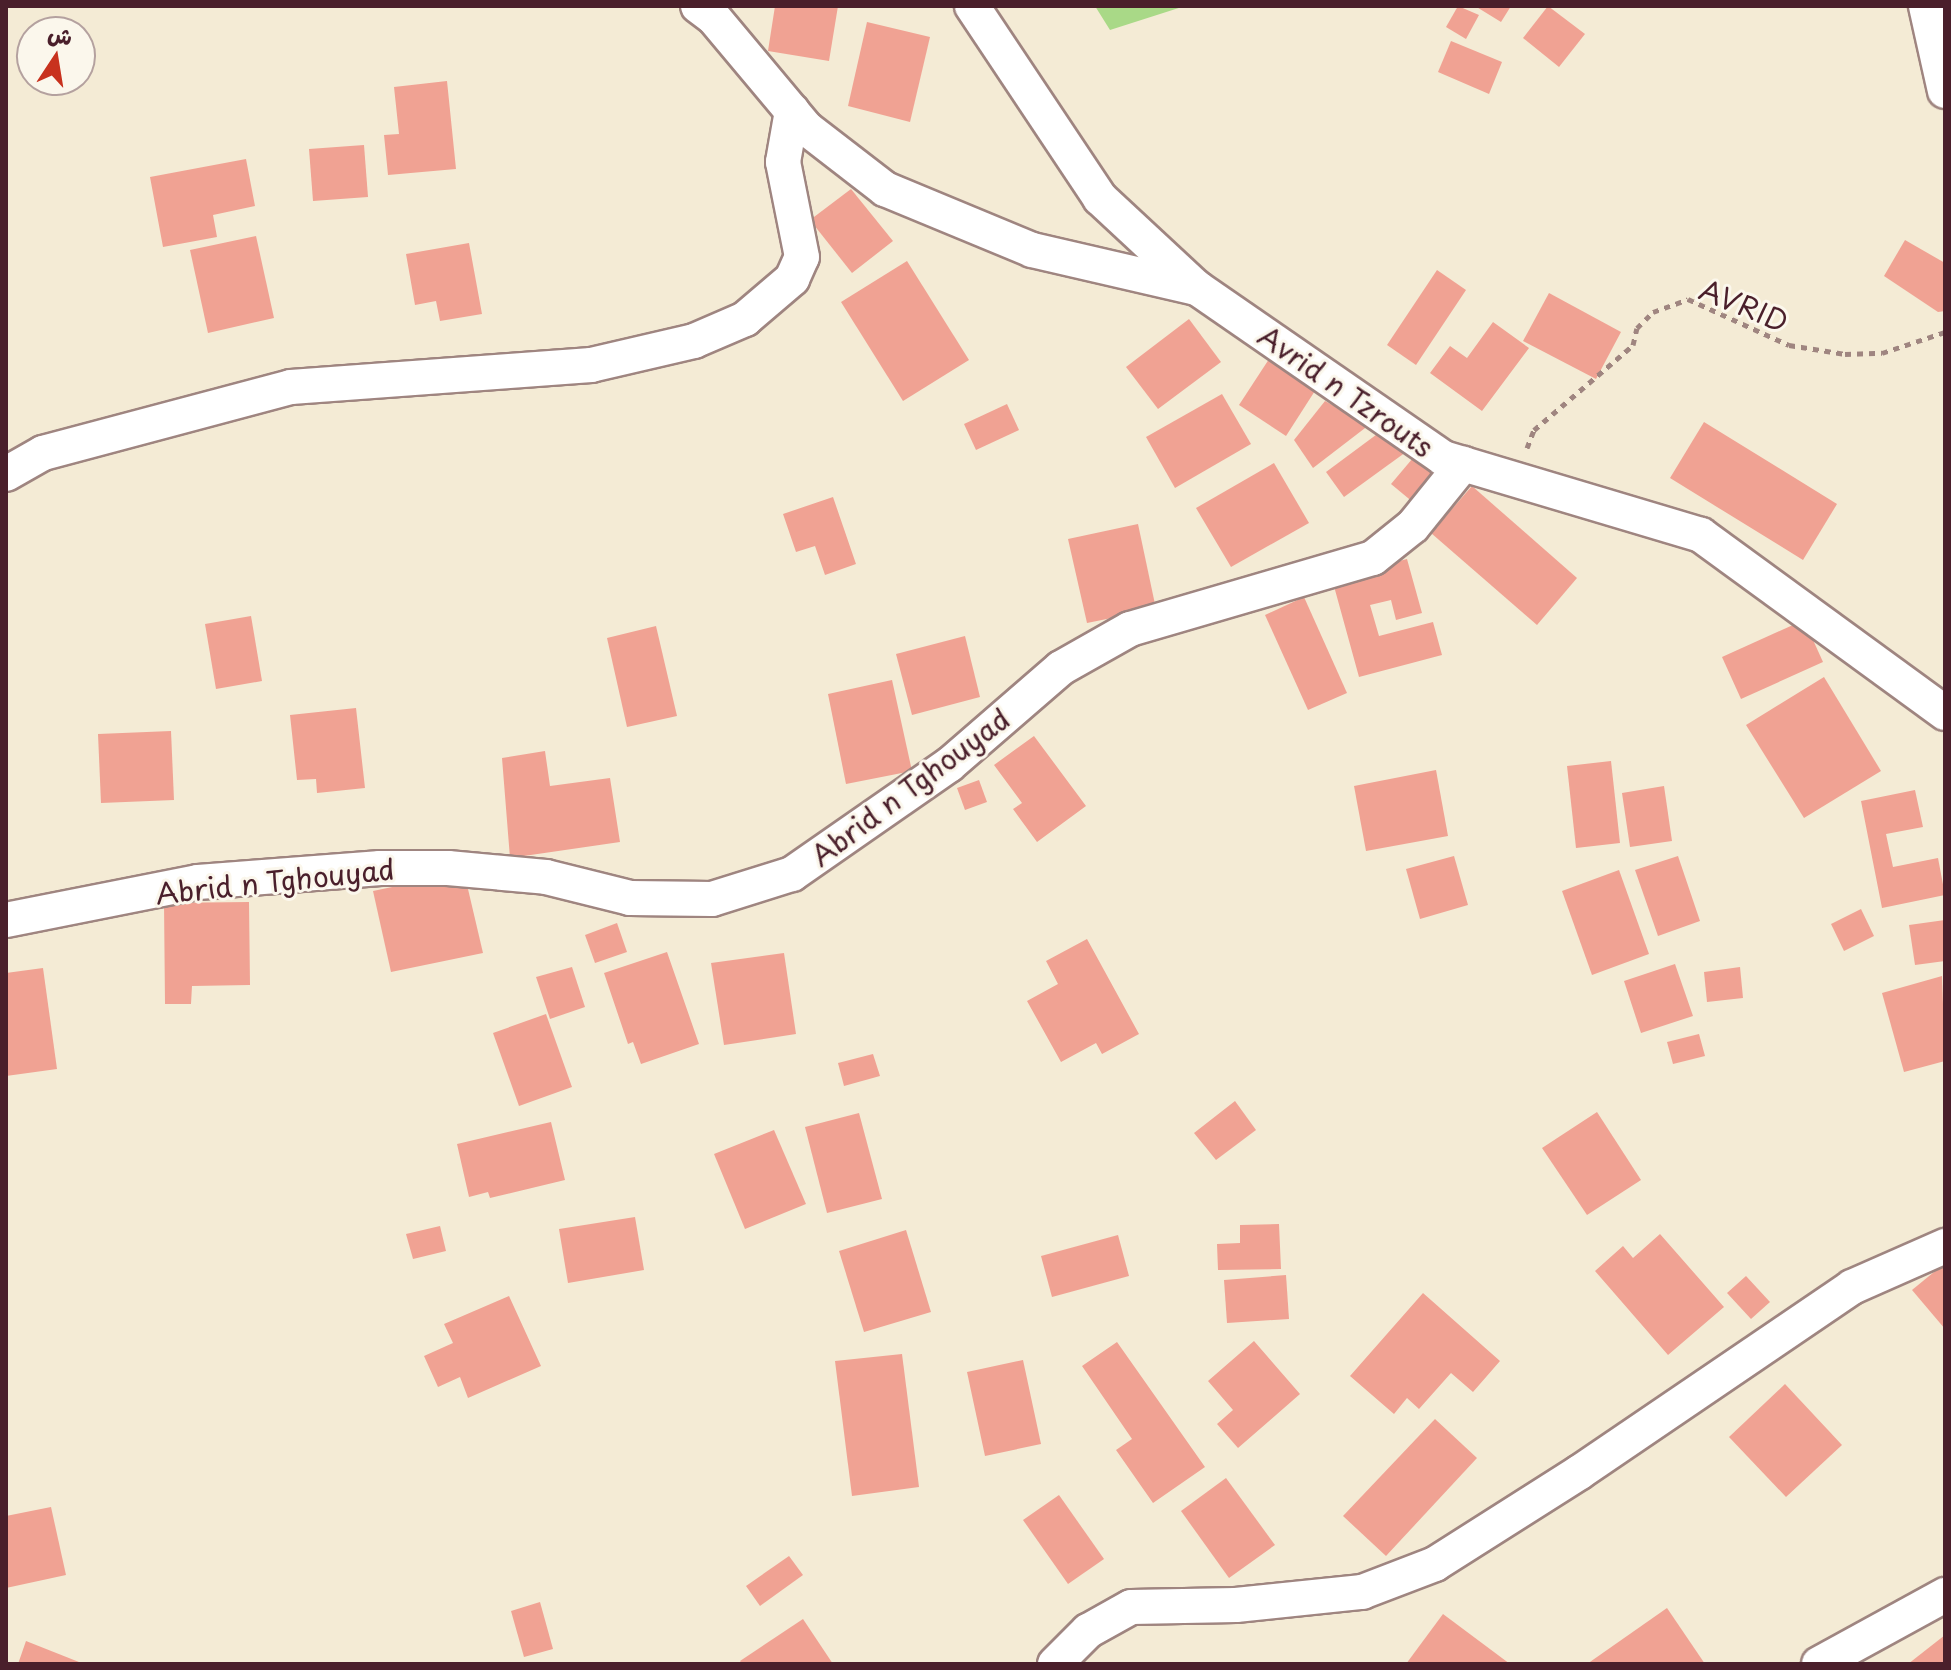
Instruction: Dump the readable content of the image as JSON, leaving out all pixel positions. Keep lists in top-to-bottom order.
{
  "streets": {
    "street": ["Avrid n Tzrouts", "Abrid n Tghouyad"],
    "path": ["AVRID"]
  },
  "crossings": [
    ["AVRID", "Avrid n Tzrouts"],
    ["Avrid n Tzrouts", "Abrid n Tghouyad"]
  ],
  "north": "top"
}
